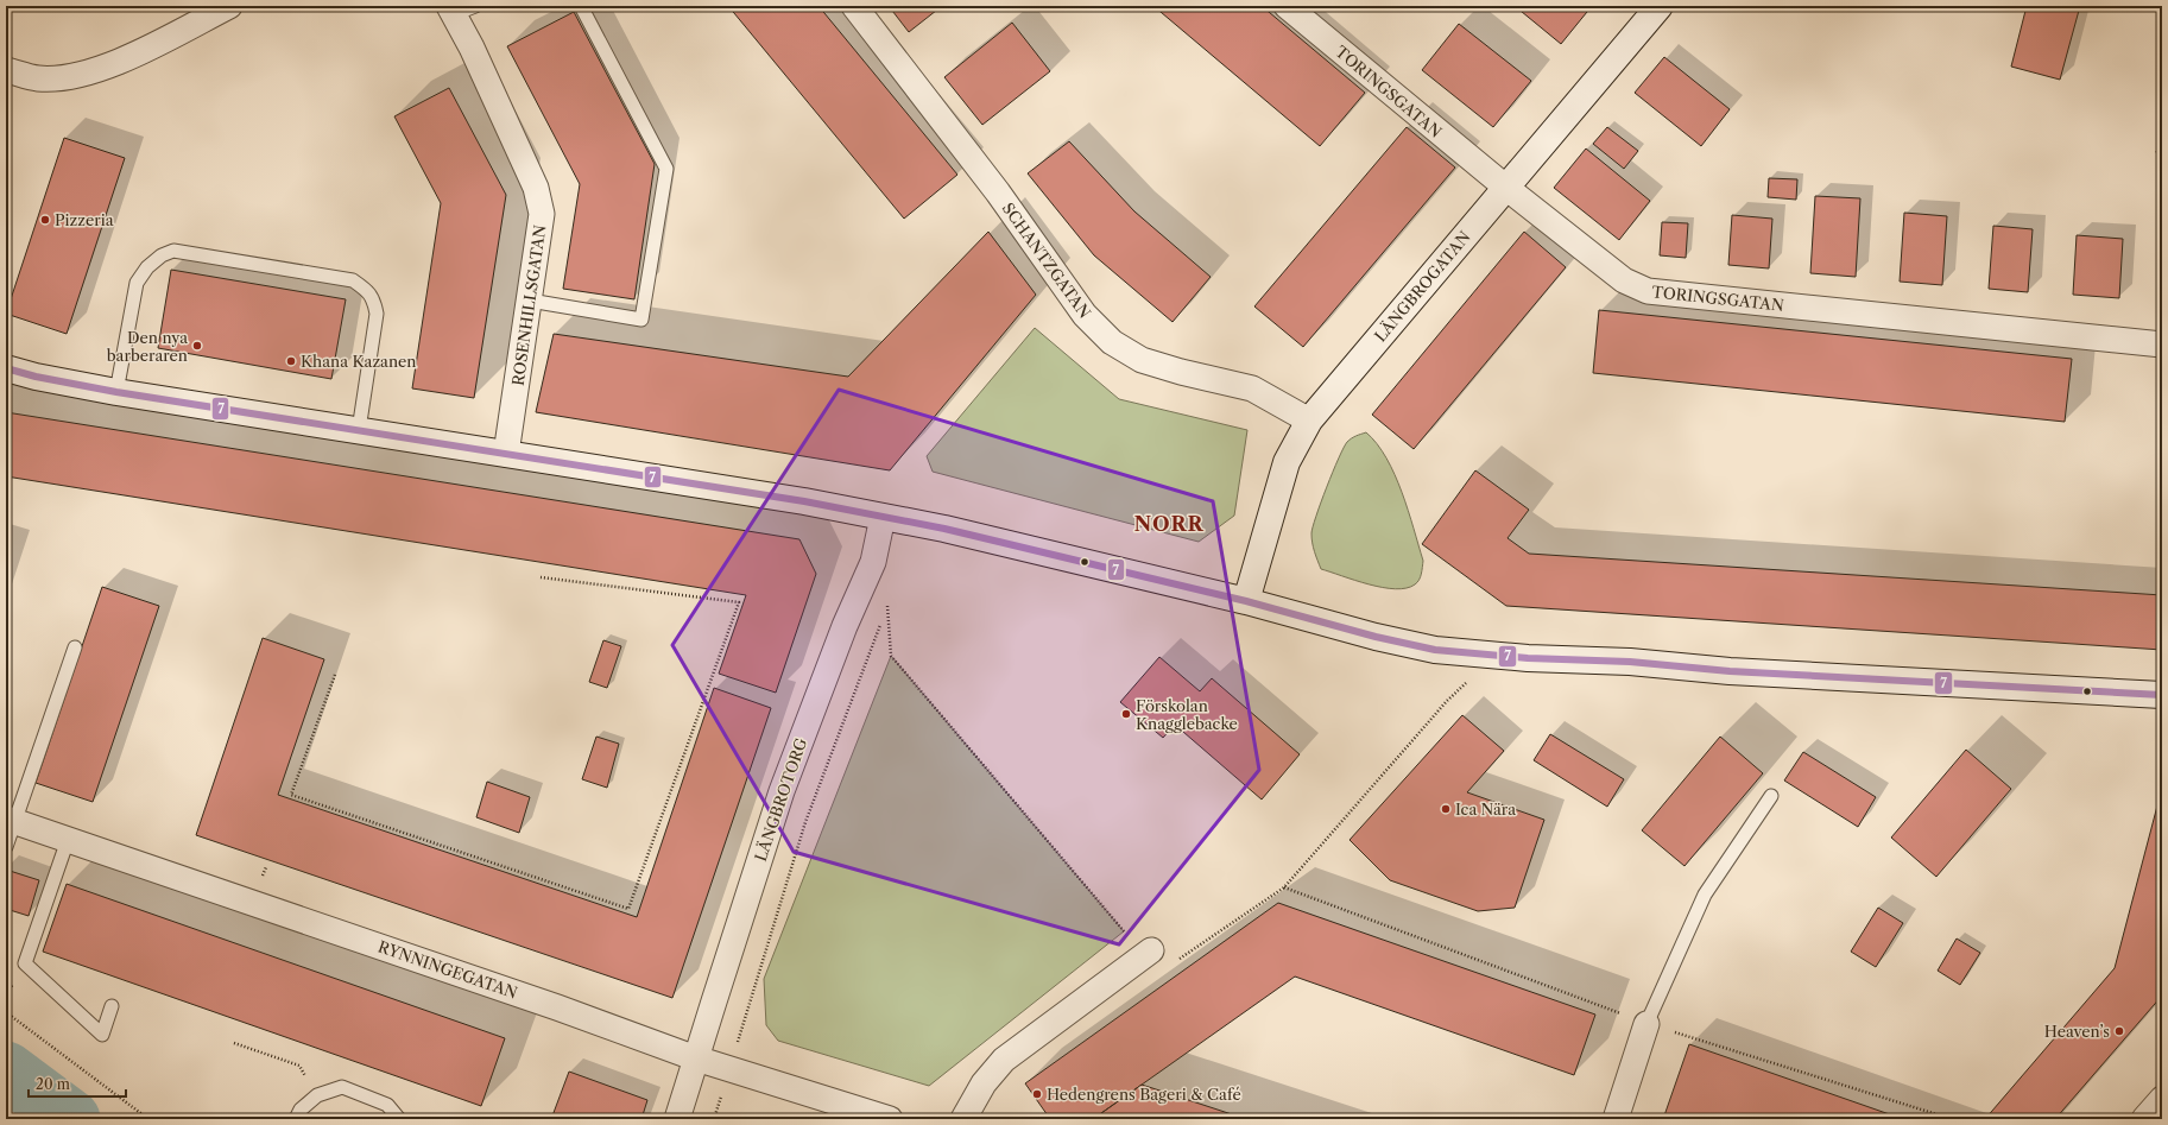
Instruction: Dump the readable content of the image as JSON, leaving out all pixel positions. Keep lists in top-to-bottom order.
{
  "streets": {
    "street": [
      "TORINGSGATAN",
      "SCHANTZGATAN",
      "LÄNGBROGATAN",
      "ROSENHILLSGATAN",
      "LÄNGBROTORG",
      "RYNNINGEGATAN"
    ]
  },
  "crossings": [
    ["TORINGSGATAN", "LÄNGBROGATAN"],
    ["SCHANTZGATAN", "LÄNGBROGATAN"],
    ["LÄNGBROTORG", "RYNNINGEGATAN"]
  ],
  "districts": ["NORR"],
  "places": [
    "Pizzeria",
    "Den nya barberaren",
    "Khana Kazanen",
    "Förskolan Knagglebacke",
    "Ica Nära",
    "Heaven’s",
    "Hedengrens Bageri & Café"
  ],
  "lines": ["transit line 7"],
  "scale_bar": "20 m"
}
